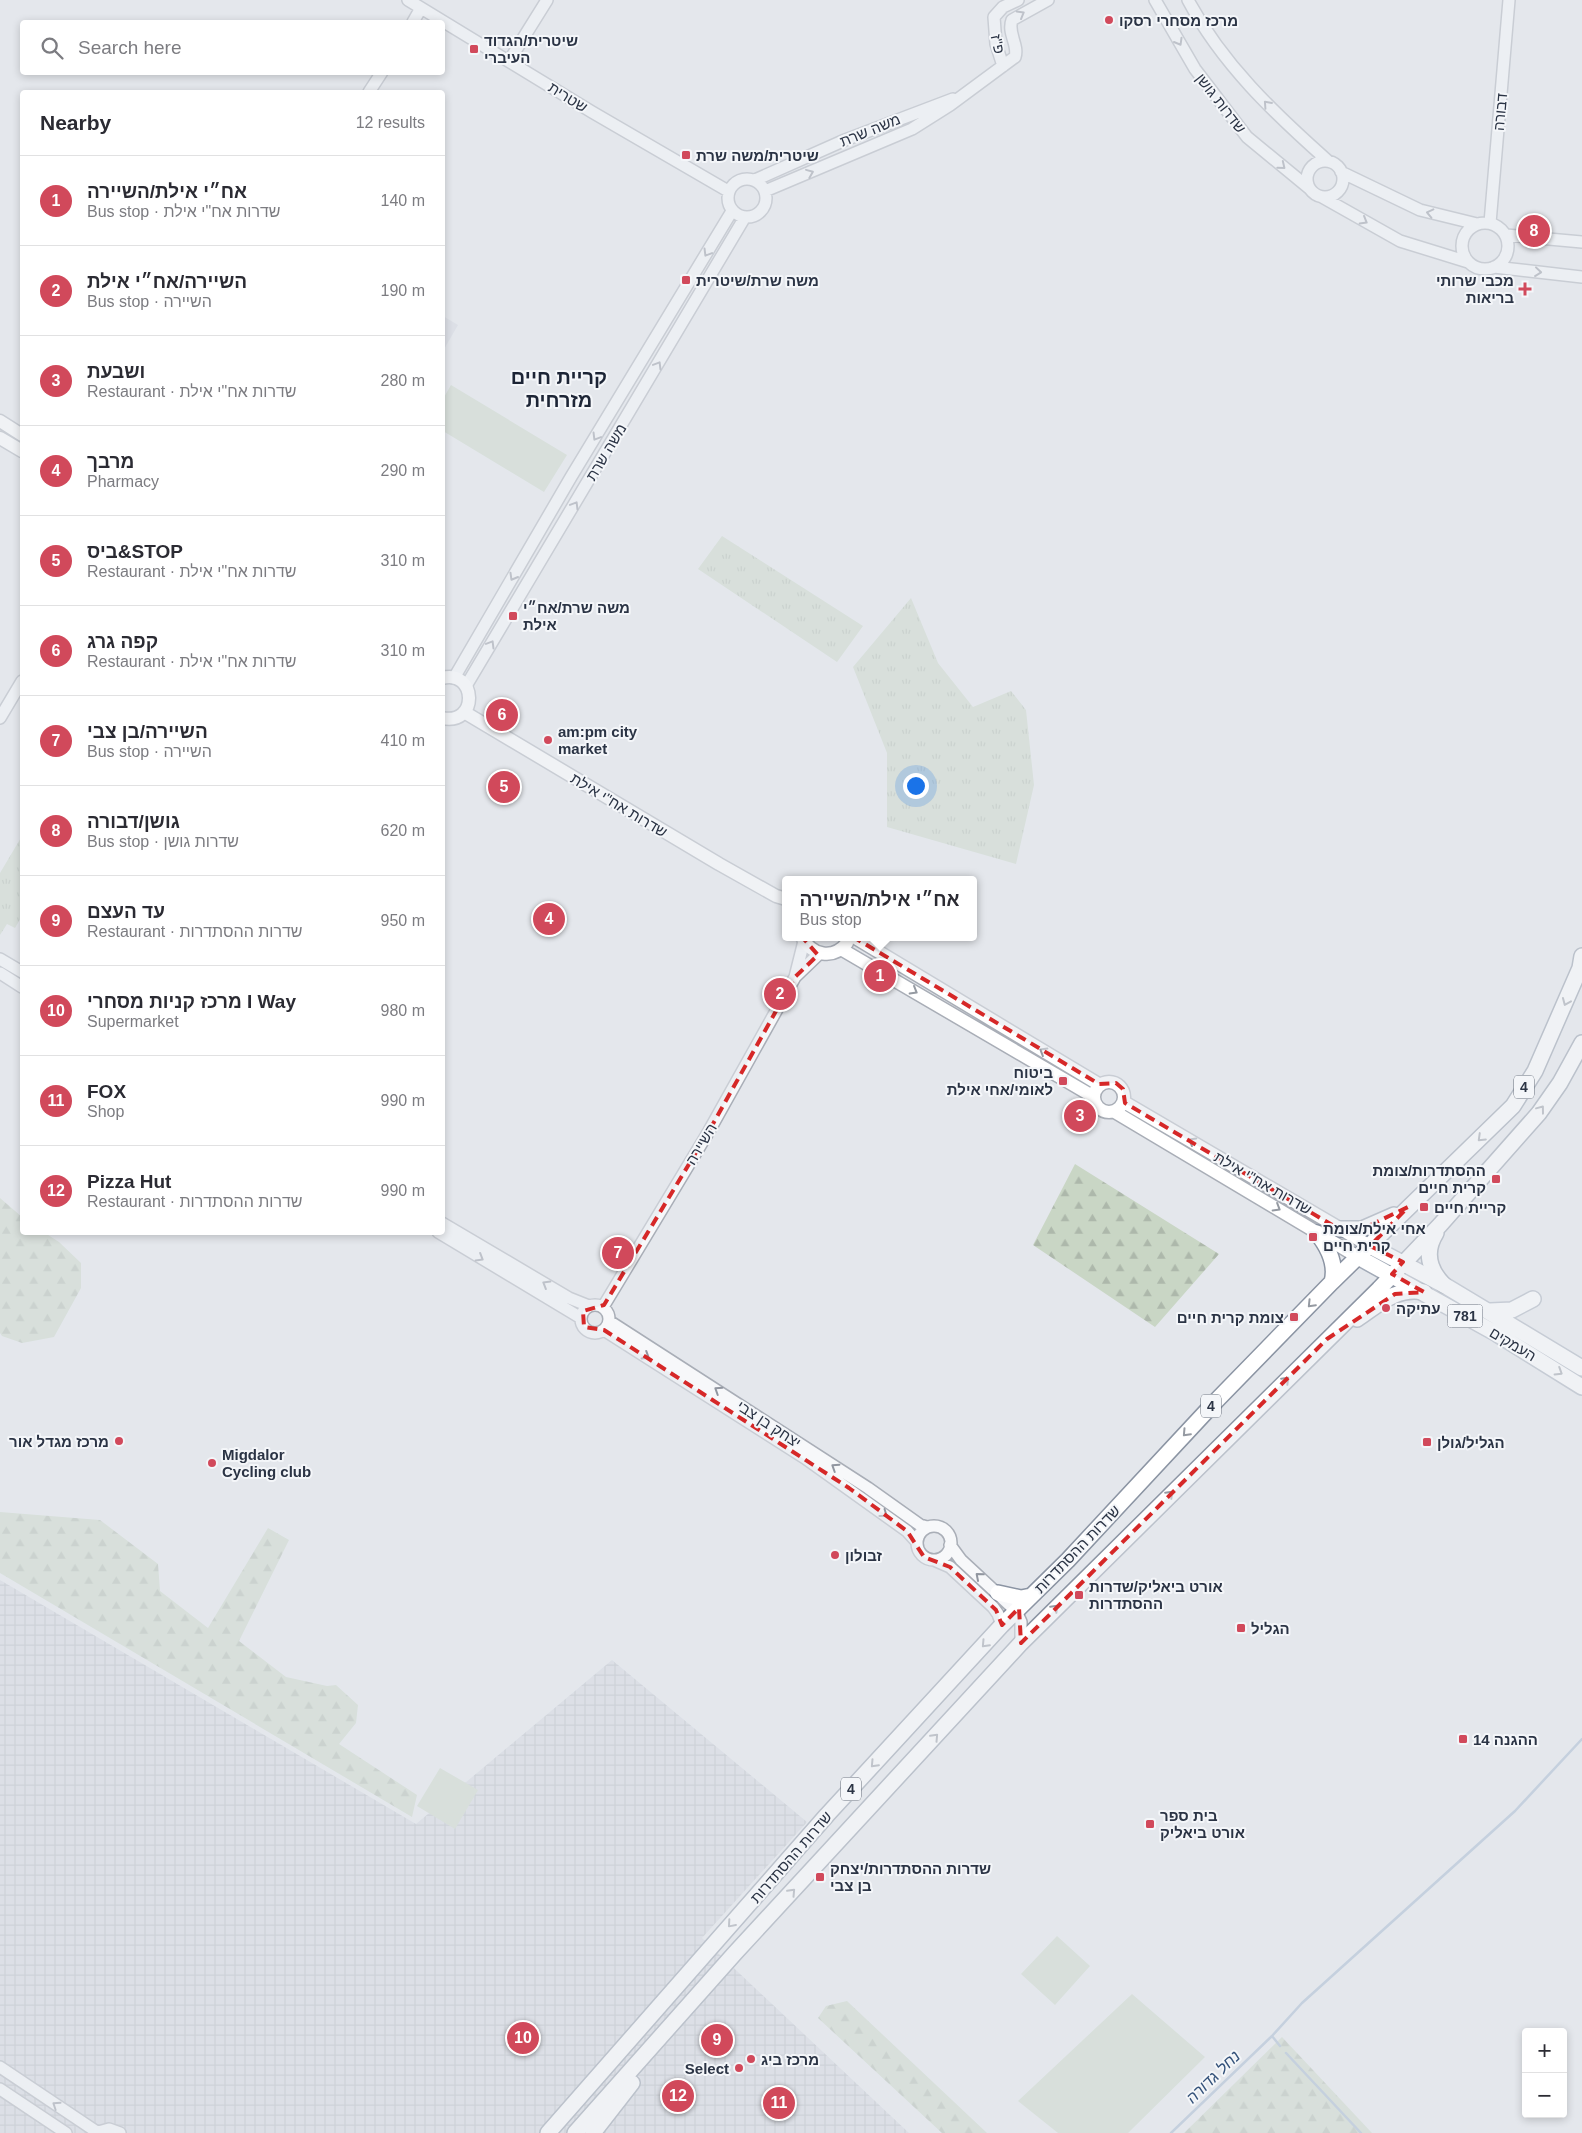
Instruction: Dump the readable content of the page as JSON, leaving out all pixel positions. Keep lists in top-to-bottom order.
{
  "streets": {
    "main road": [
      "שדרות אח\"י אילת",
      "4",
      "781",
      "העמקים",
      "שדרות ההסתדרות"
    ],
    "street": [
      "פ\"ז",
      "שטרית",
      "שדרות גושן",
      "דבורה",
      "משה שרת",
      "השיירה",
      "יצחק בן צבי"
    ]
  },
  "crossings": [
    ["פ\"ז", "משה שרת"],
    ["שטרית", "משה שרת"],
    ["שדרות אח\"י אילת", "העמקים"],
    ["שדרות אח\"י אילת", "שדרות ההסתדרות"],
    ["השיירה", "יצחק בן צבי"],
    ["העמקים", "שדרות ההסתדרות"],
    ["יצחק בן צבי", "שדרות ההסתדרות"]
  ],
  "one_way": ["פ\"ז"],
  "districts": ["קריית חיים מזרחית"],
  "water": ["נחל גדורה"],
  "places": {
    "other": [
      "מרכז מסחרי רסקו",
      "am:pm city market",
      "עתיקה",
      "מרכז מגדל אור",
      "Migdalor Cycling club",
      "זבולון",
      "מרכז ביג",
      "Select"
    ],
    "transit": [
      "שיטרית/הגדוד העיברי",
      "שיטרית/משה שרת",
      "משה שרת/שיטרית",
      "משה שרת/אח״י אילת",
      "ביטוח לאומי/אחי אילת",
      "ההסתדרות/צומת קרית חיים",
      "קריית חיים",
      "אחי אילת/צומת קרית חיים",
      "צומת קרית חיים",
      "הגליל/גולן",
      "אורט ביאליק/שדרות ההסתדרות",
      "הגליל",
      "ההגנה 14",
      "בית ספר אורט ביאליק",
      "שדרות ההסתדרות/יצחק בן צבי"
    ],
    "health": ["מכבי שרותי בריאות"]
  },
  "page": {
    "search": "Search here",
    "heading": ["Nearby", "12 results"],
    "list": [
      {
        "mark": "1",
        "name": "אח״י אילת/השיירה",
        "note": "Bus stop · שדרות אח\"י אילת",
        "value": "140 m"
      },
      {
        "mark": "2",
        "name": "השיירה/אח״י אילת",
        "note": "Bus stop · השיירה",
        "value": "190 m"
      },
      {
        "mark": "3",
        "name": "ושבעת",
        "note": "Restaurant · שדרות אח\"י אילת",
        "value": "280 m"
      },
      {
        "mark": "4",
        "name": "מרבך",
        "note": "Pharmacy",
        "value": "290 m"
      },
      {
        "mark": "5",
        "name": "ביס&STOP",
        "note": "Restaurant · שדרות אח\"י אילת",
        "value": "310 m"
      },
      {
        "mark": "6",
        "name": "קפה גרג",
        "note": "Restaurant · שדרות אח\"י אילת",
        "value": "310 m"
      },
      {
        "mark": "7",
        "name": "השיירה/בן צבי",
        "note": "Bus stop · השיירה",
        "value": "410 m"
      },
      {
        "mark": "8",
        "name": "גושן/דבורה",
        "note": "Bus stop · שדרות גושן",
        "value": "620 m"
      },
      {
        "mark": "9",
        "name": "עד העצם",
        "note": "Restaurant · שדרות ההסתדרות",
        "value": "950 m"
      },
      {
        "mark": "10",
        "name": "מרכז קניות מסחרי I Way",
        "note": "Supermarket",
        "value": "980 m"
      },
      {
        "mark": "11",
        "name": "FOX",
        "note": "Shop",
        "value": "990 m"
      },
      {
        "mark": "12",
        "name": "Pizza Hut",
        "note": "Restaurant · שדרות ההסתדרות",
        "value": "990 m"
      }
    ],
    "pins": [
      "8",
      "6",
      "5",
      "4",
      "1",
      "2",
      "3",
      "7",
      "10",
      "9",
      "12",
      "11"
    ],
    "popup": ["אח״י אילת/השיירה", "Bus stop"],
    "map_buttons": ["+", "−"]
  }
}
